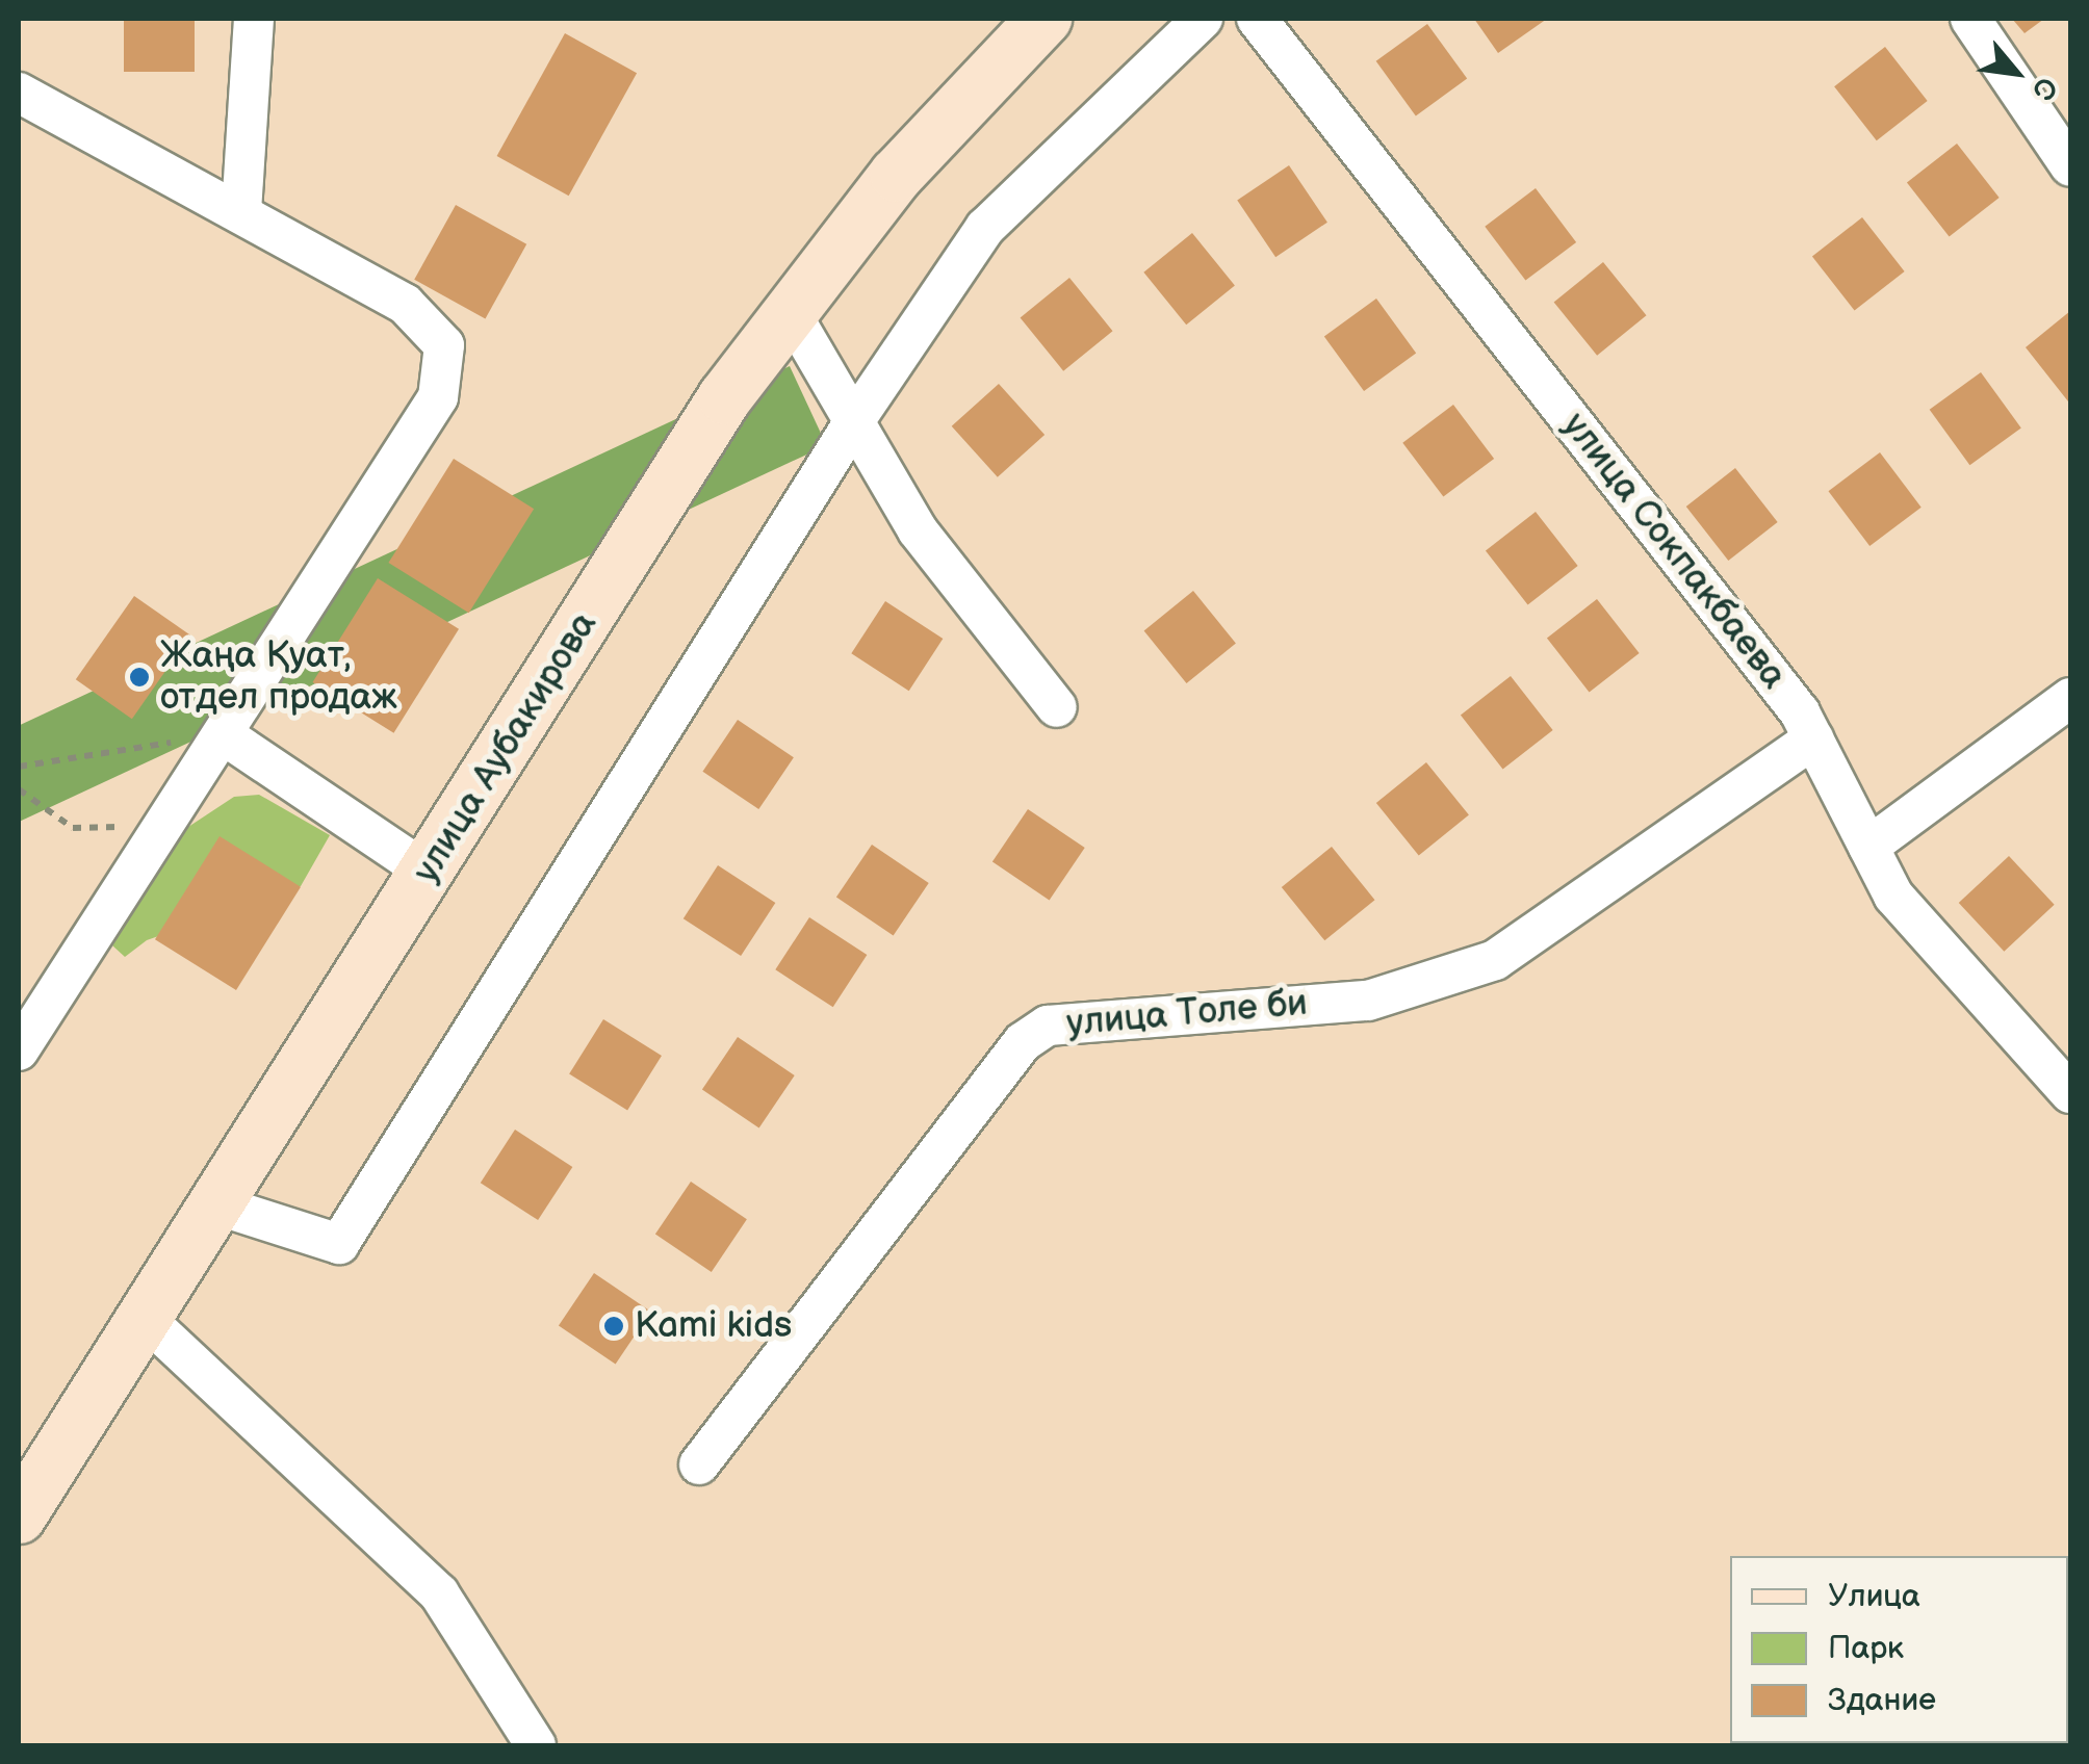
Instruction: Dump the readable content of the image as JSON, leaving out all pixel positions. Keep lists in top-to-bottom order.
{
  "streets": {
    "main road": ["улица Аубакирова"],
    "street": ["улица Сокпакбаева", "улица Толе би"]
  },
  "crossings": [
    ["улица Сокпакбаева", "улица Толе би"]
  ],
  "places": ["Жаңа Қуат, отдел продаж", "Kami kids"],
  "legend": ["Улица", "Парк", "Здание"],
  "north": "bottom right"
}
